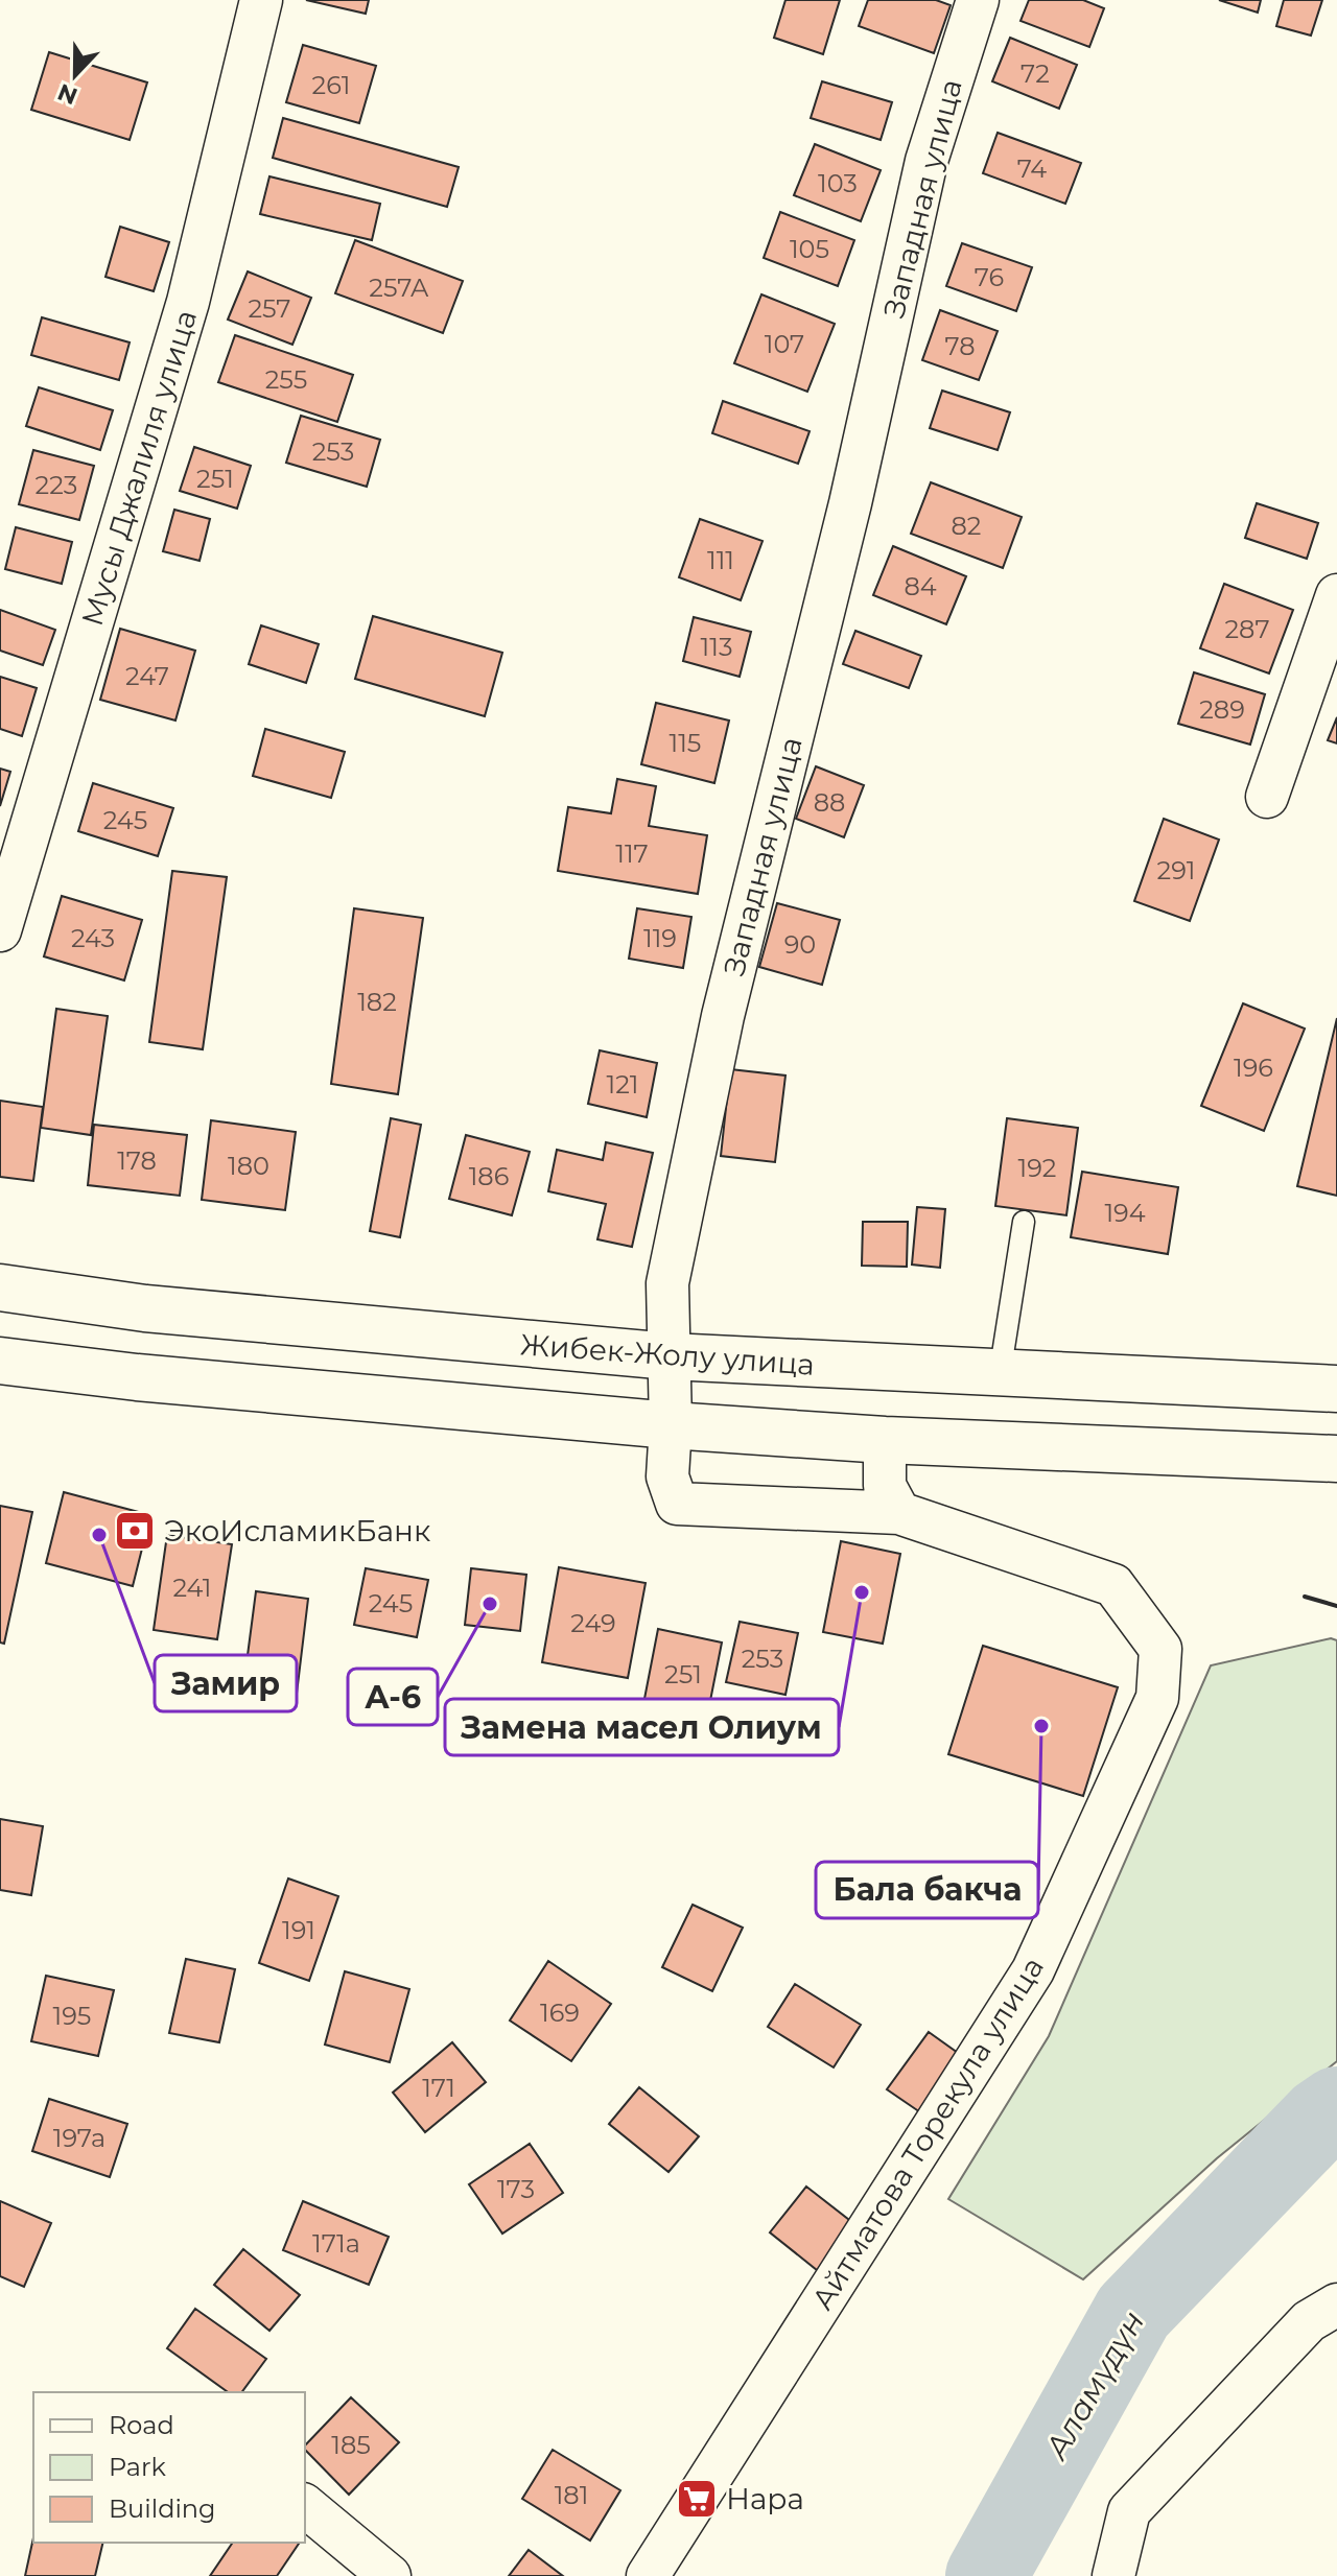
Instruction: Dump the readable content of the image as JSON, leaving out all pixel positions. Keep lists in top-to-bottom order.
{
  "streets": {
    "main road": ["Жибек-Жолу улица"],
    "street": ["Западная улица", "Мусы Джалиля улица", "Айтматова Торекула улица"]
  },
  "crossings": [
    ["Западная улица", "Жибек-Жолу улица"],
    ["Западная улица", "Айтматова Торекула улица"]
  ],
  "water": ["Аламүдүн"],
  "places": {
    "bank": ["ЭкоИсламикБанк"],
    "other": [
      "Замир",
      "Замена масел Олиум",
      "А-6",
      "Бала бакча"
    ],
    "supermarket": ["Нара"]
  },
  "house_numbers": [
    "72",
    "261",
    "74",
    "103",
    "105",
    "76",
    "257А",
    "257",
    "107",
    "78",
    "255",
    "253",
    "251",
    "223",
    "82",
    "111",
    "84",
    "287",
    "113",
    "247",
    "289",
    "115",
    "88",
    "245",
    "117",
    "291",
    "243",
    "119",
    "90",
    "182",
    "196",
    "121",
    "178",
    "180",
    "192",
    "186",
    "194",
    "241",
    "245",
    "249",
    "253",
    "251",
    "191",
    "169",
    "195",
    "171",
    "197a",
    "173",
    "171a",
    "185",
    "181"
  ],
  "legend": ["Road", "Park", "Building"],
  "north": "bottom"
}
